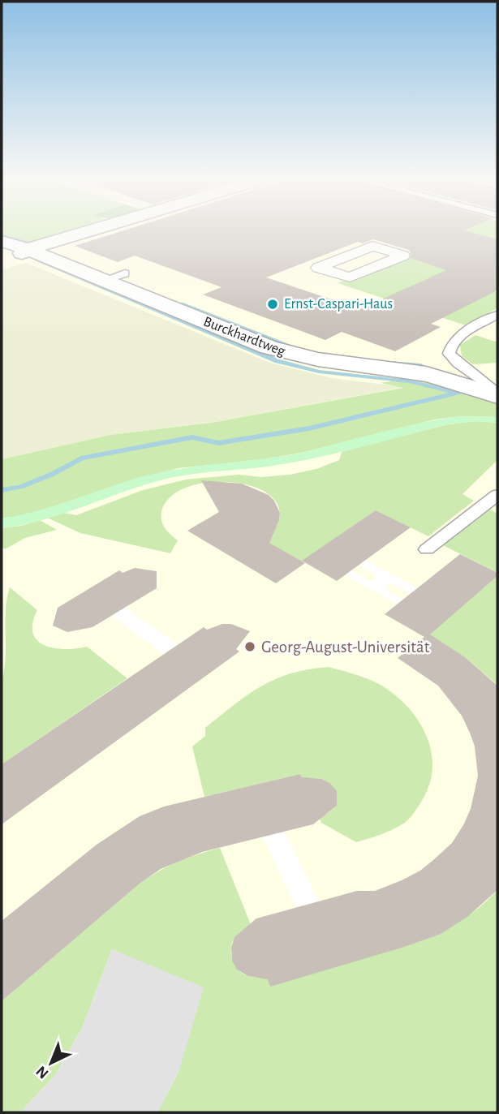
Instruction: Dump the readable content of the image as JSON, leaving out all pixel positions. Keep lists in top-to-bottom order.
{
  "streets": {
    "street": ["Burckhardtweg"]
  },
  "places": ["Ernst-Caspari-Haus", "Georg-August-Universität"],
  "north": "bottom left"
}
